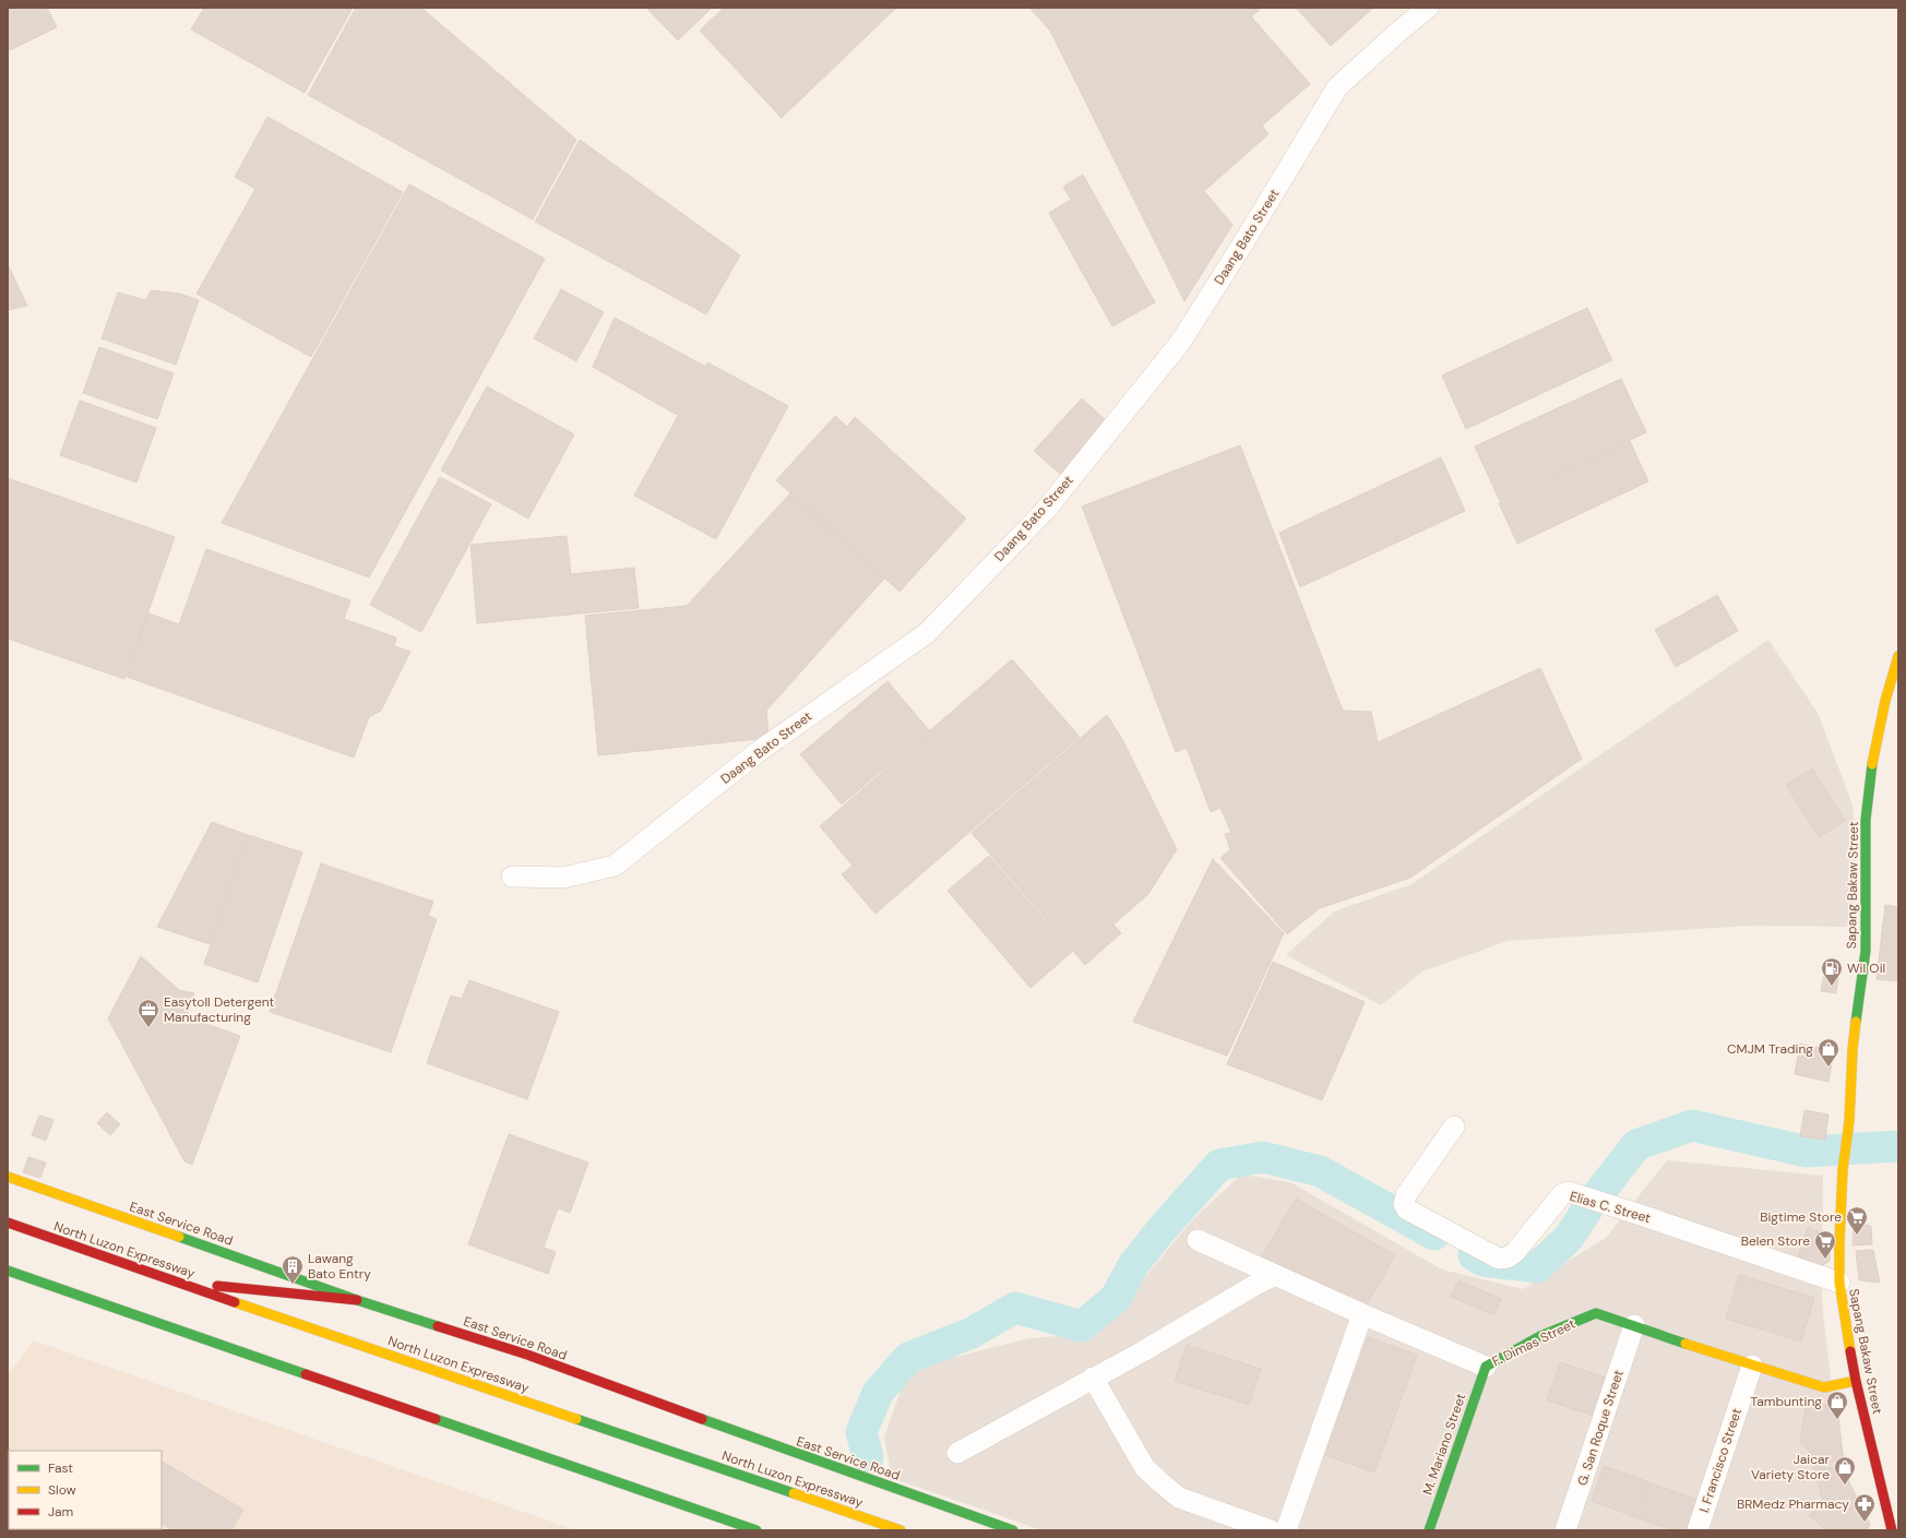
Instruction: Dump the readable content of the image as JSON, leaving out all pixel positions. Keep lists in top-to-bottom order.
{
  "streets": {
    "main road": [
      "Sapang Bakaw Street",
      "East Service Road",
      "North Luzon Expressway",
      "F. Dimas Street",
      "M. Mariano Street"
    ],
    "street": [
      "Daang Bato Street",
      "Elias C. Street",
      "G. San Roque Street",
      "I. Francisco Street"
    ]
  },
  "crossings": [
    ["Sapang Bakaw Street", "Elias C. Street"],
    ["Sapang Bakaw Street", "F. Dimas Street"],
    ["F. Dimas Street", "G. San Roque Street"],
    ["F. Dimas Street", "M. Mariano Street"],
    ["F. Dimas Street", "I. Francisco Street"]
  ],
  "places": {
    "fuel station": ["Wil Oil"],
    "office": ["Easytoll Detergent Manufacturing"],
    "shop": ["CMJM Trading", "Tambunting", "Jaicar Variety Store"],
    "supermarket": ["Bigtime Store", "Belen Store"],
    "building": ["Lawang Bato Entry"],
    "pharmacy": ["BRMedz Pharmacy"]
  },
  "legend": ["Fast", "Slow", "Jam"]
}
